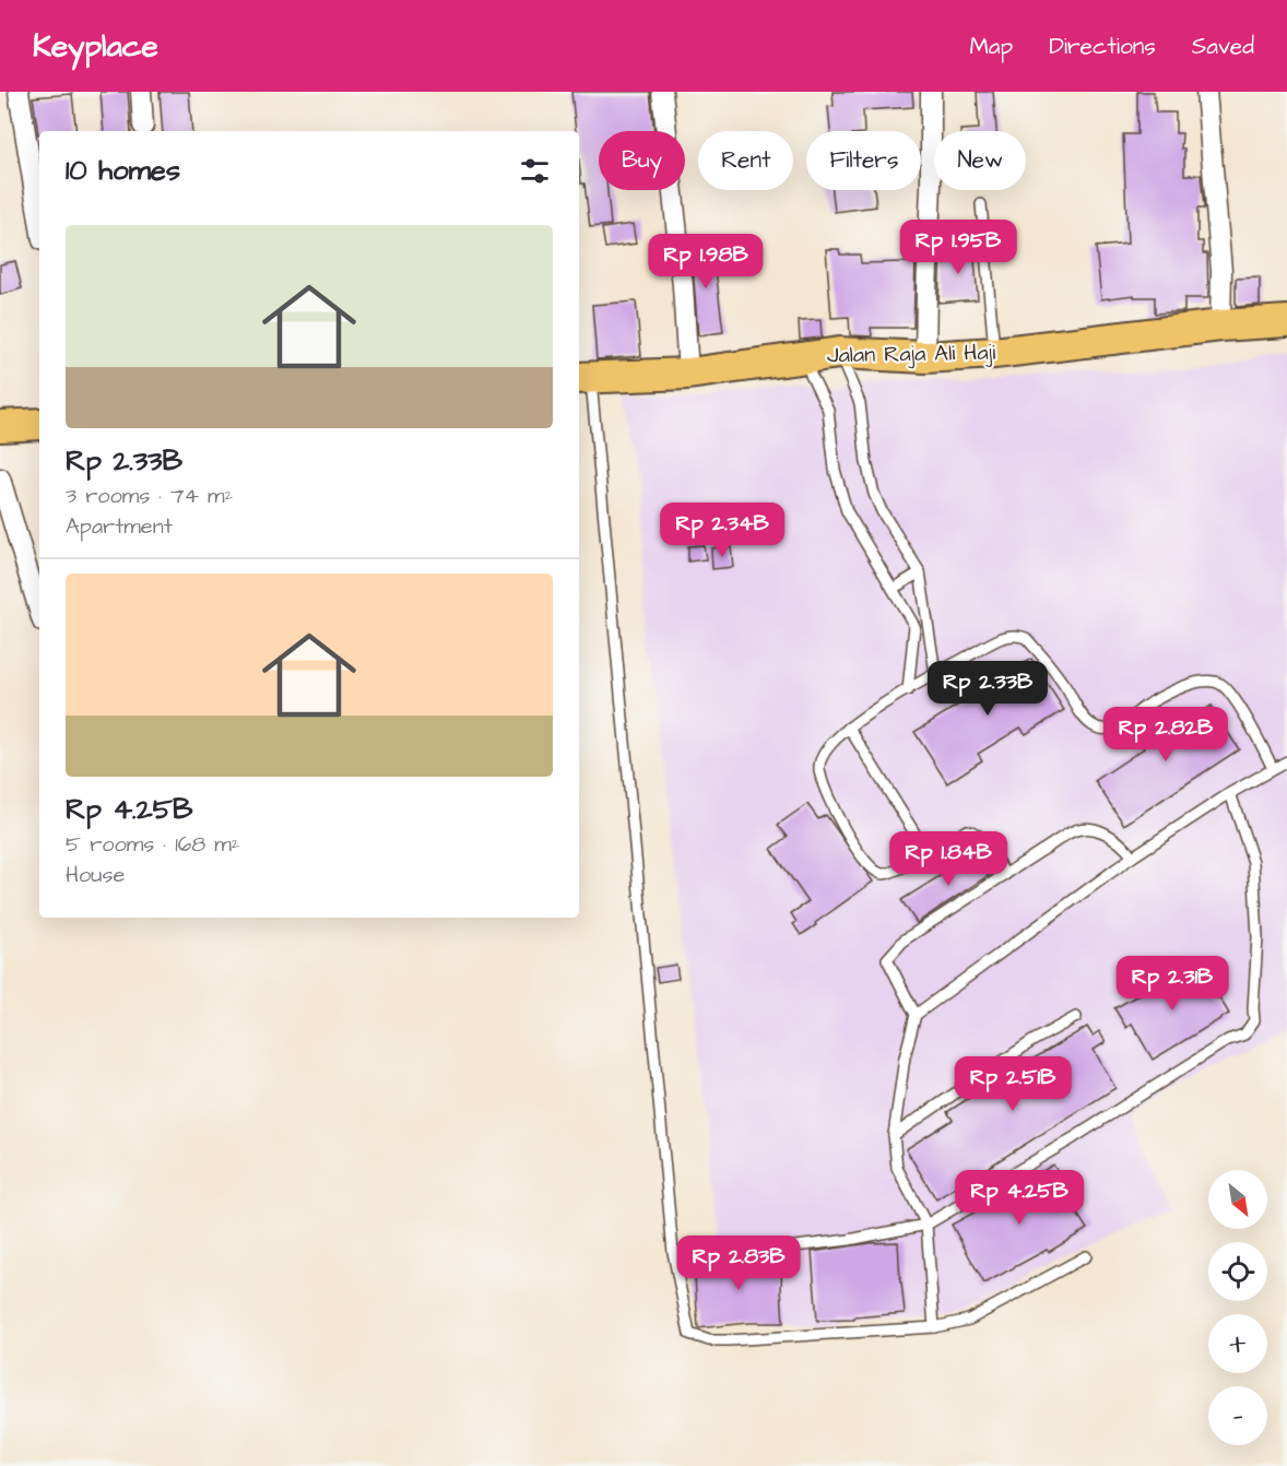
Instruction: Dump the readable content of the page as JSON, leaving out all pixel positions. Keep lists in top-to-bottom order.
{
  "streets": {
    "main road": ["Jalan Raja Ali Haji"]
  },
  "north": "bottom right",
  "page": {
    "header": "Keyplace",
    "nav": ["Map", "Directions", "Saved"],
    "chip": [
      "Buy",
      "Rent",
      "Filters",
      "New"
    ],
    "heading": "10 homes",
    "list": [
      {
        "name": "Rp 2.33B",
        "note": "3 rooms · 74 m² · Apartment"
      },
      {
        "name": "Rp 4.25B",
        "note": "5 rooms · 168 m² · House"
      }
    ],
    "price": [
      "Rp 1.95B",
      "Rp 1.98B",
      "Rp 2.34B",
      "Rp 2.33B",
      "Rp 2.82B",
      "Rp 1.84B",
      "Rp 2.31B",
      "Rp 2.51B",
      "Rp 4.25B",
      "Rp 2.83B"
    ],
    "map_buttons": ["+", "−"]
  }
}
